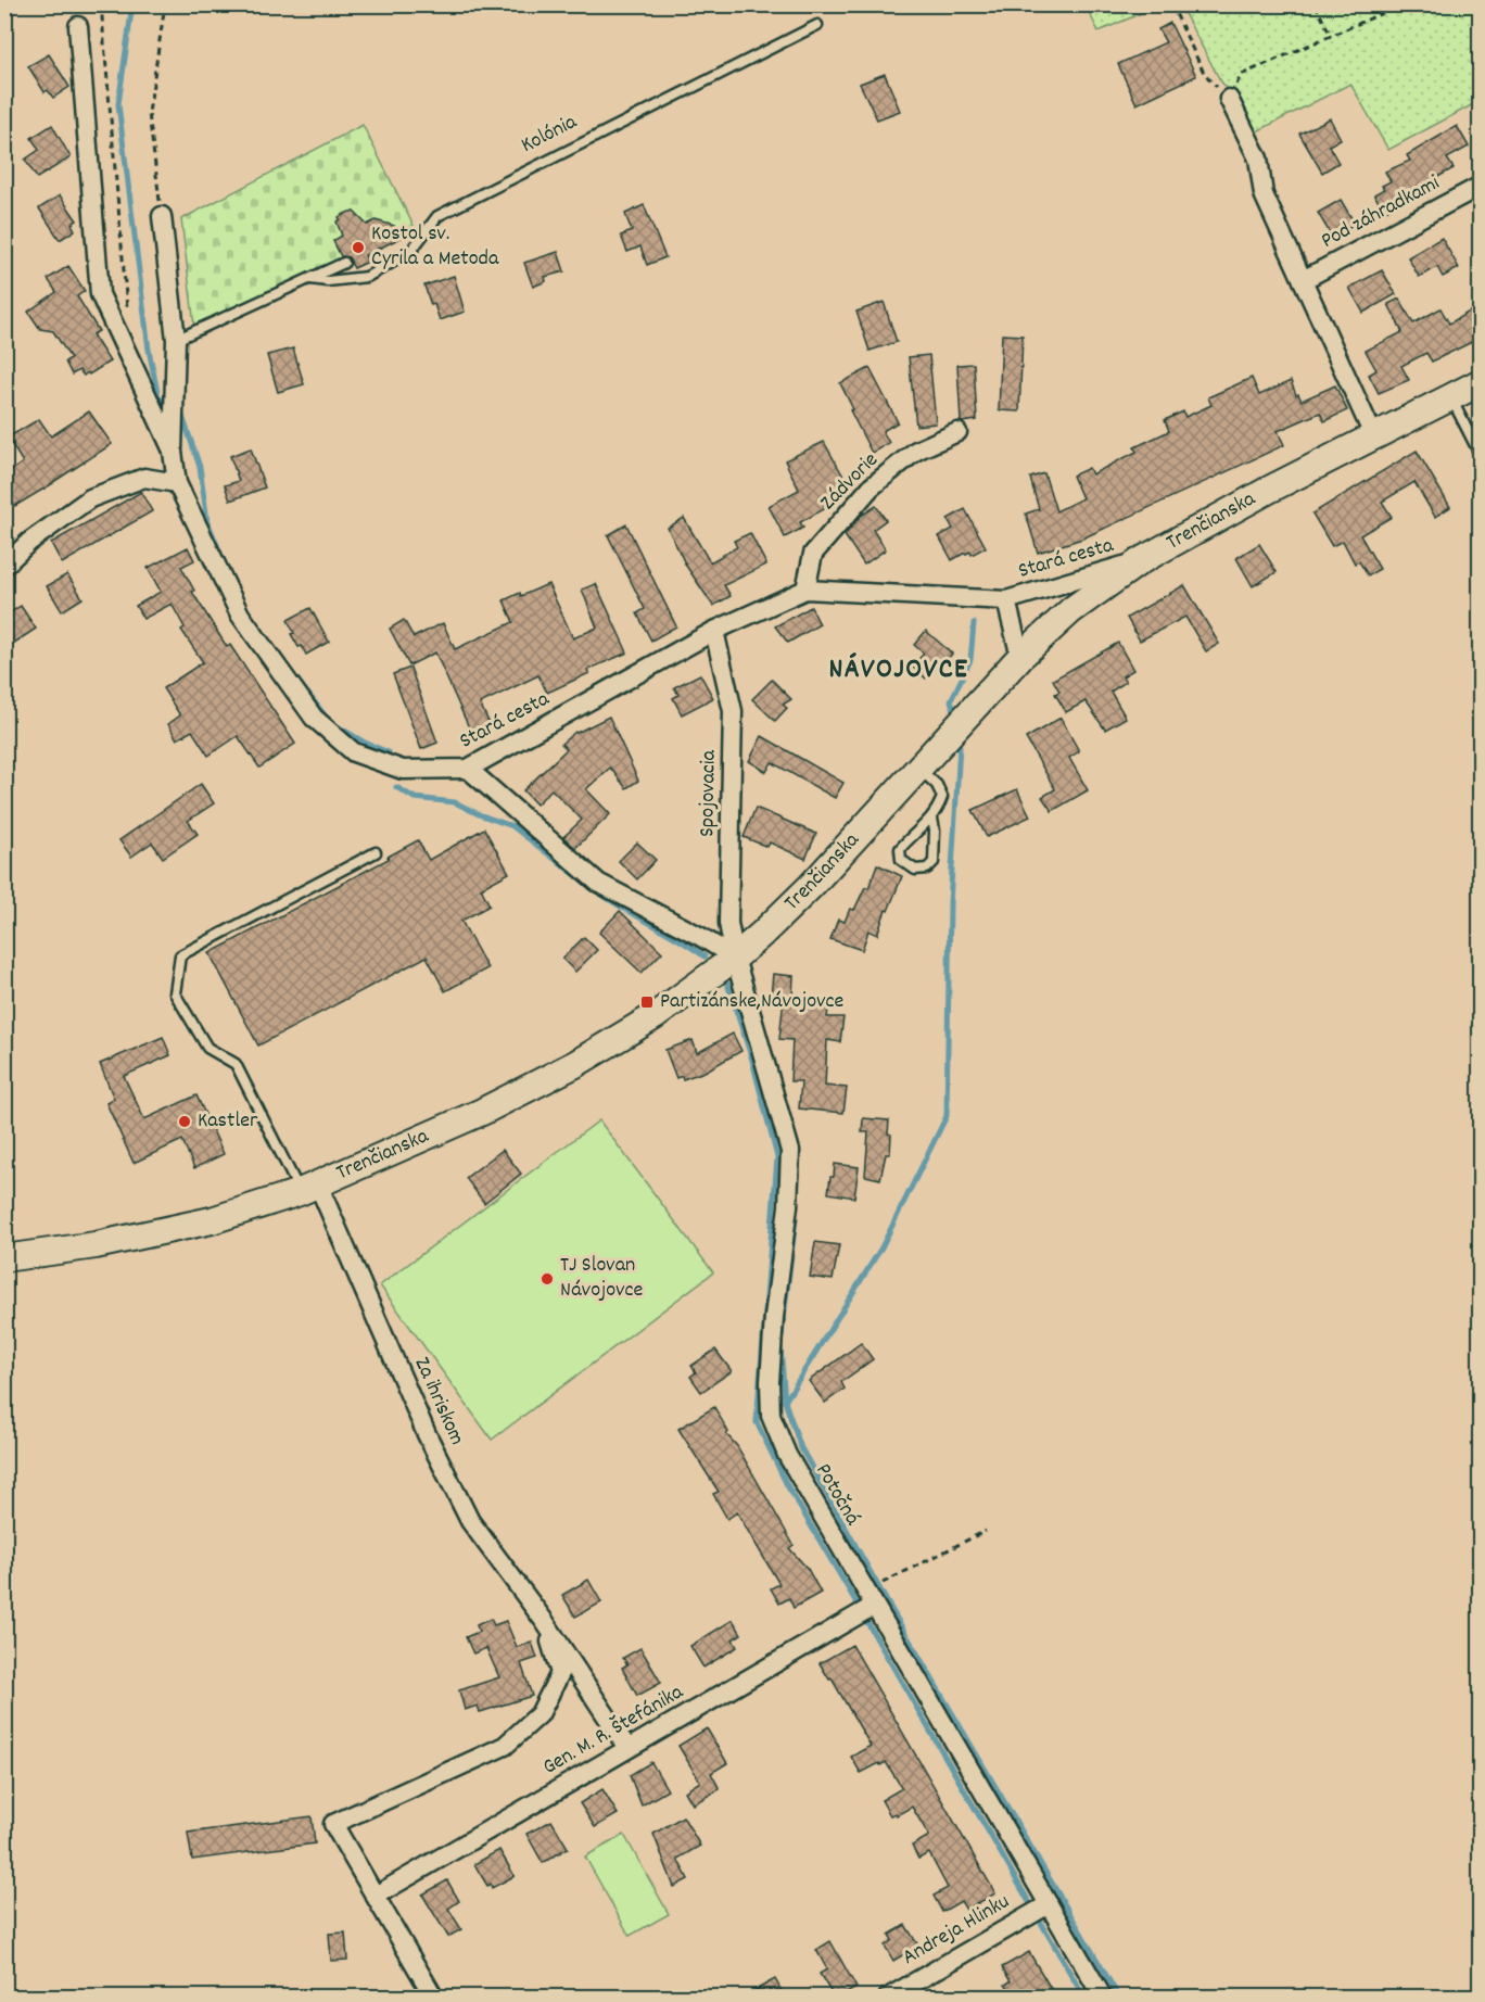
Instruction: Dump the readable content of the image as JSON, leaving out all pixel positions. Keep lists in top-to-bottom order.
{
  "streets": {
    "main road": ["Trenčianska"],
    "street": [
      "Pod záhradkami",
      "Zádvorie",
      "Stará cesta",
      "Spojovacia",
      "Za ihriskom",
      "Potočná",
      "Gen. M. R. Štefánika",
      "Andreja Hlinku"
    ],
    "lane": ["Kolónia"]
  },
  "crossings": [
    ["Zádvorie", "Stará cesta"],
    ["Trenčianska", "Stará cesta"],
    ["Trenčianska", "Spojovacia"],
    ["Trenčianska", "Za ihriskom"],
    ["Trenčianska", "Potočná"],
    ["Stará cesta", "Spojovacia"],
    ["Spojovacia", "Potočná"],
    ["Za ihriskom", "Gen. M. R. Štefánika"],
    ["Potočná", "Gen. M. R. Štefánika"],
    ["Potočná", "Andreja Hlinku"]
  ],
  "districts": ["NÁVOJOVCE"],
  "places": {
    "other": ["Kostol sv. Cyrila a Metoda", "Kastler", "TJ Slovan Návojovce"],
    "transit": ["Partizánske,Návojovce"]
  }
}
